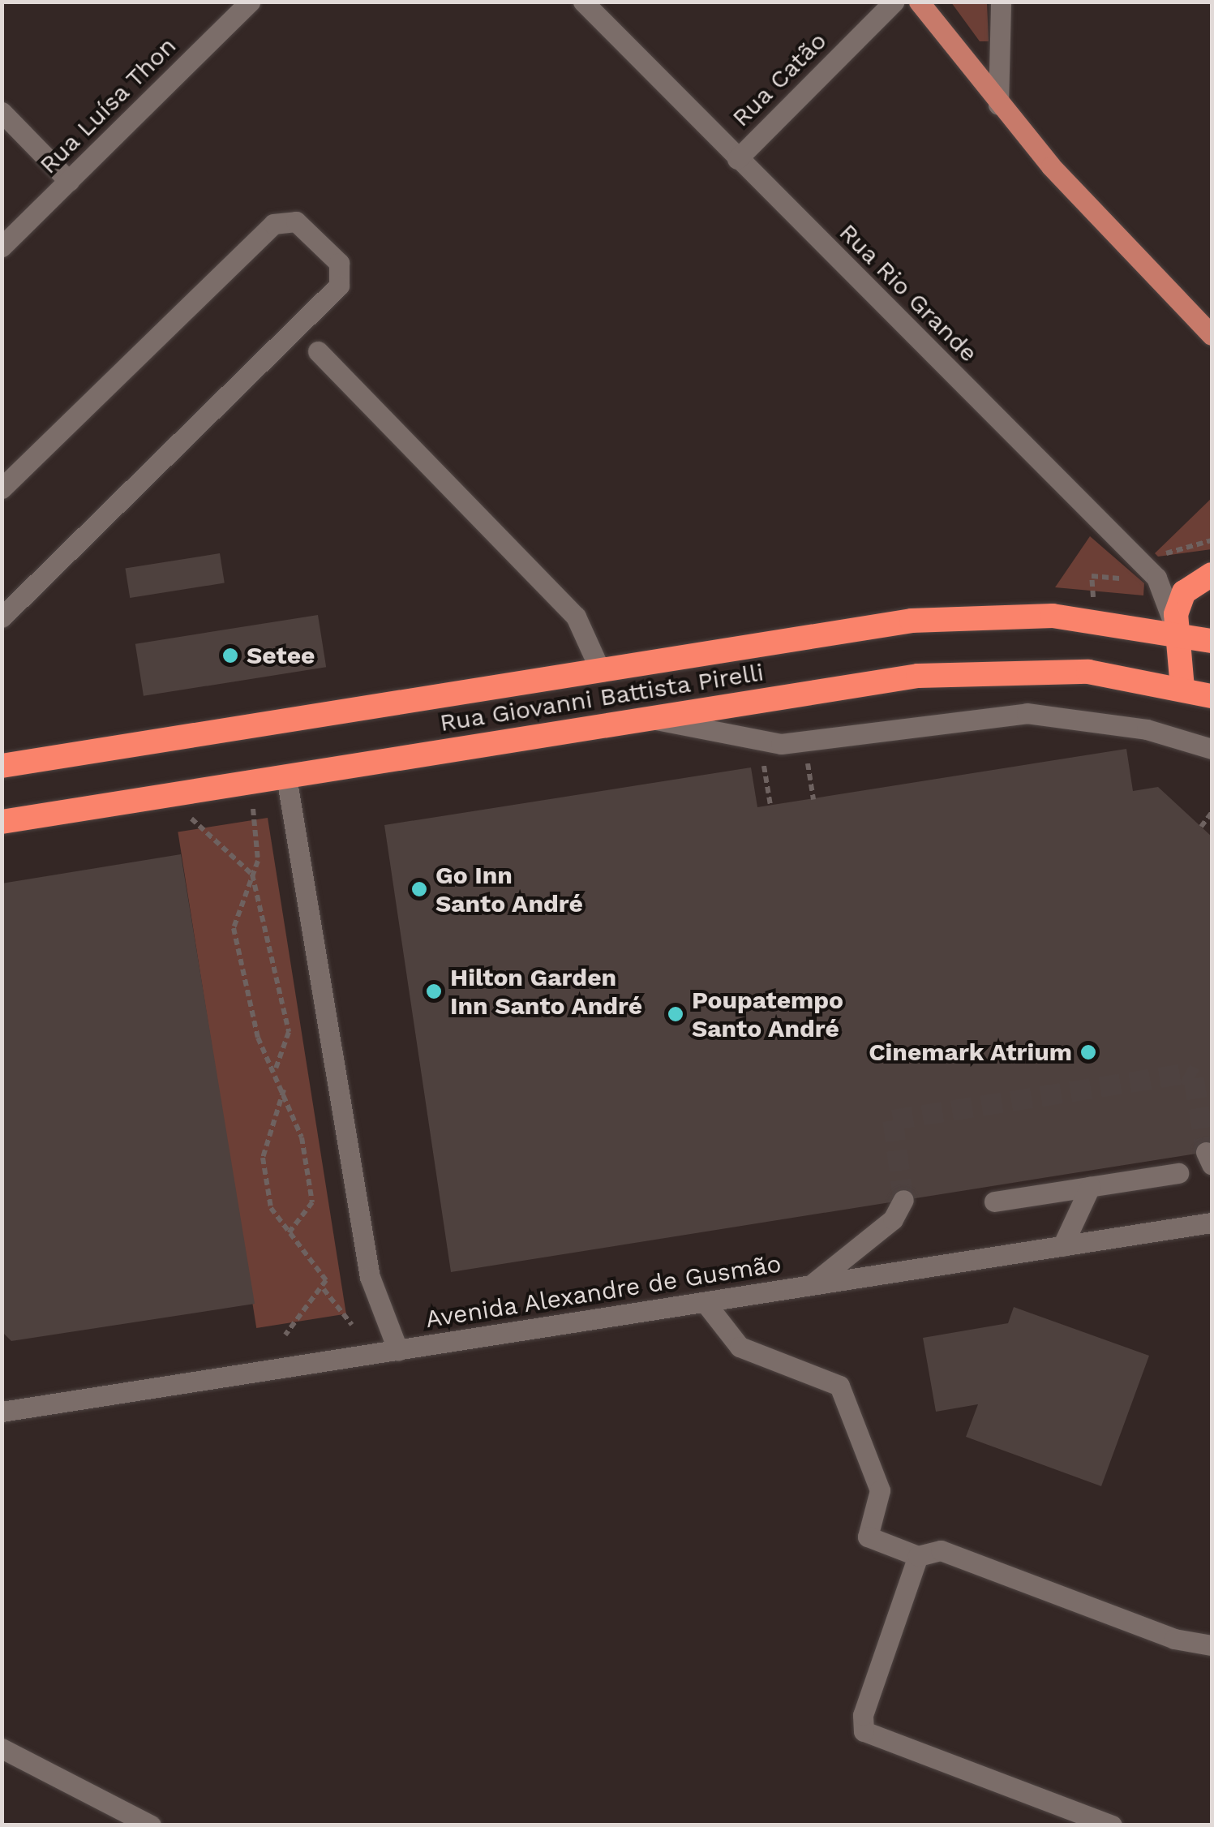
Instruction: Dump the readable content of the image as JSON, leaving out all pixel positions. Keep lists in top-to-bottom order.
{
  "streets": {
    "highway": ["Rua Giovanni Battista Pirelli"],
    "street": [
      "Rua Catão",
      "Rua Luísa Thon",
      "Rua Rio Grande",
      "Avenida Alexandre de Gusmão"
    ]
  },
  "crossings": [
    ["Rua Catão", "Rua Rio Grande"],
    ["Rua Rio Grande", "Rua Giovanni Battista Pirelli"]
  ],
  "places": [
    "Setee",
    "Go Inn Santo André",
    "Hilton Garden Inn Santo André",
    "Poupatempo Santo André",
    "Cinemark Atrium"
  ]
}
